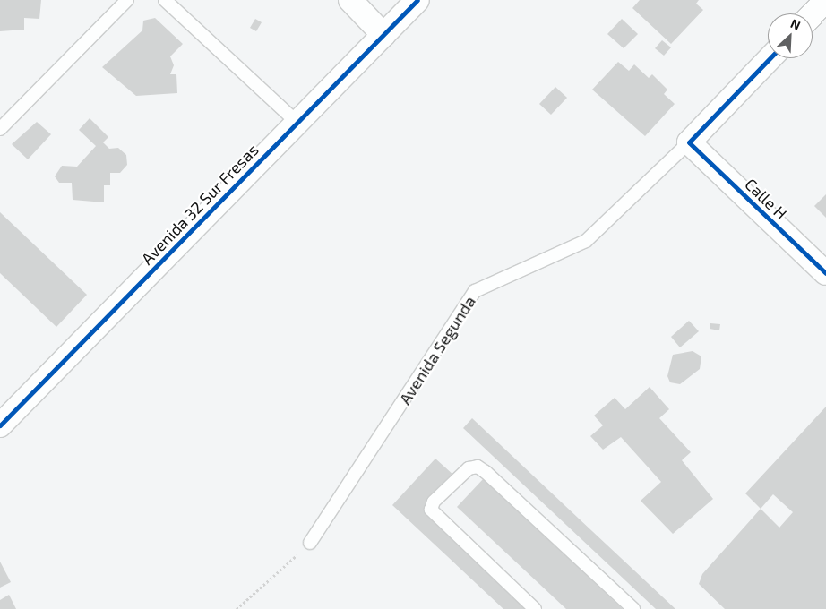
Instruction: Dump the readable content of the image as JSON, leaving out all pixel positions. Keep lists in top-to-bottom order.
{
  "streets": {
    "street": ["Calle H", "Avenida 32 Sur Fresas", "Avenida Segunda"]
  },
  "crossings": [
    ["Calle H", "Avenida Segunda"]
  ],
  "north": "top right"
}
